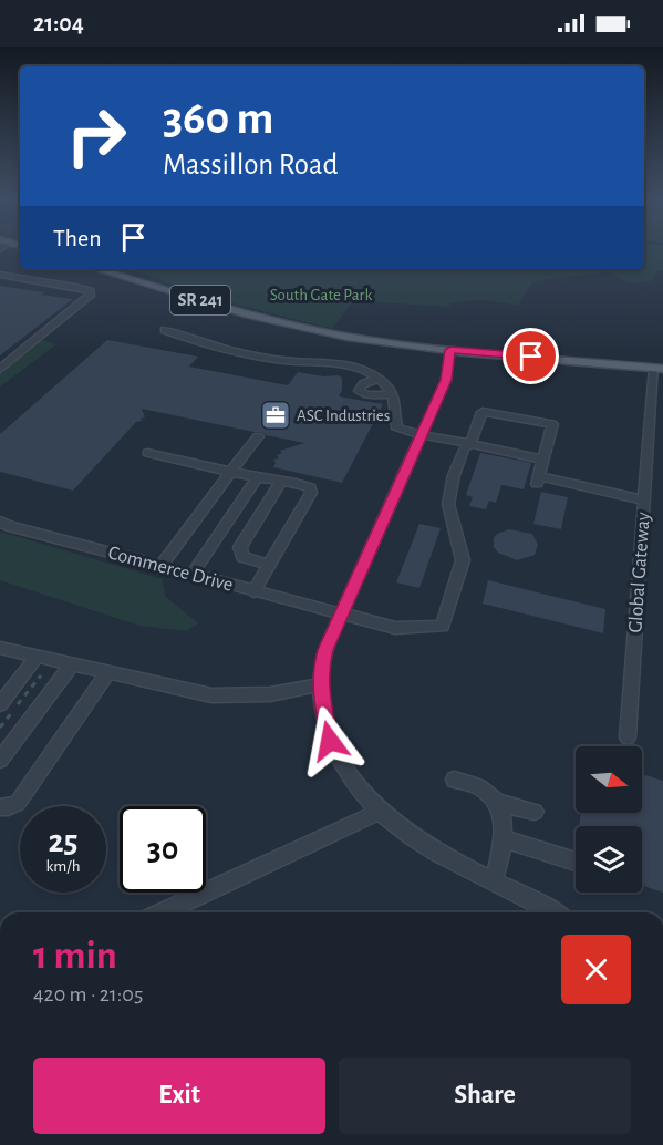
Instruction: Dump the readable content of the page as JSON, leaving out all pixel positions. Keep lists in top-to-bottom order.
{
  "streets": {
    "main road": ["SR 241"],
    "street": ["Commerce Drive", "Global Gateway"]
  },
  "crossings": [
    ["SR 241", "Global Gateway"]
  ],
  "parks": ["South Gate Park"],
  "places": {
    "office": ["ASC Industries"]
  },
  "north": "right",
  "page": {
    "status": "21:04",
    "turn": ["360 m", "Massillon Road"],
    "then": "Then",
    "speed": "25 km/h",
    "limit": "30",
    "heading": ["1 min", "420 m · 21:05"],
    "buttons": ["Exit", "Share"]
  }
}
